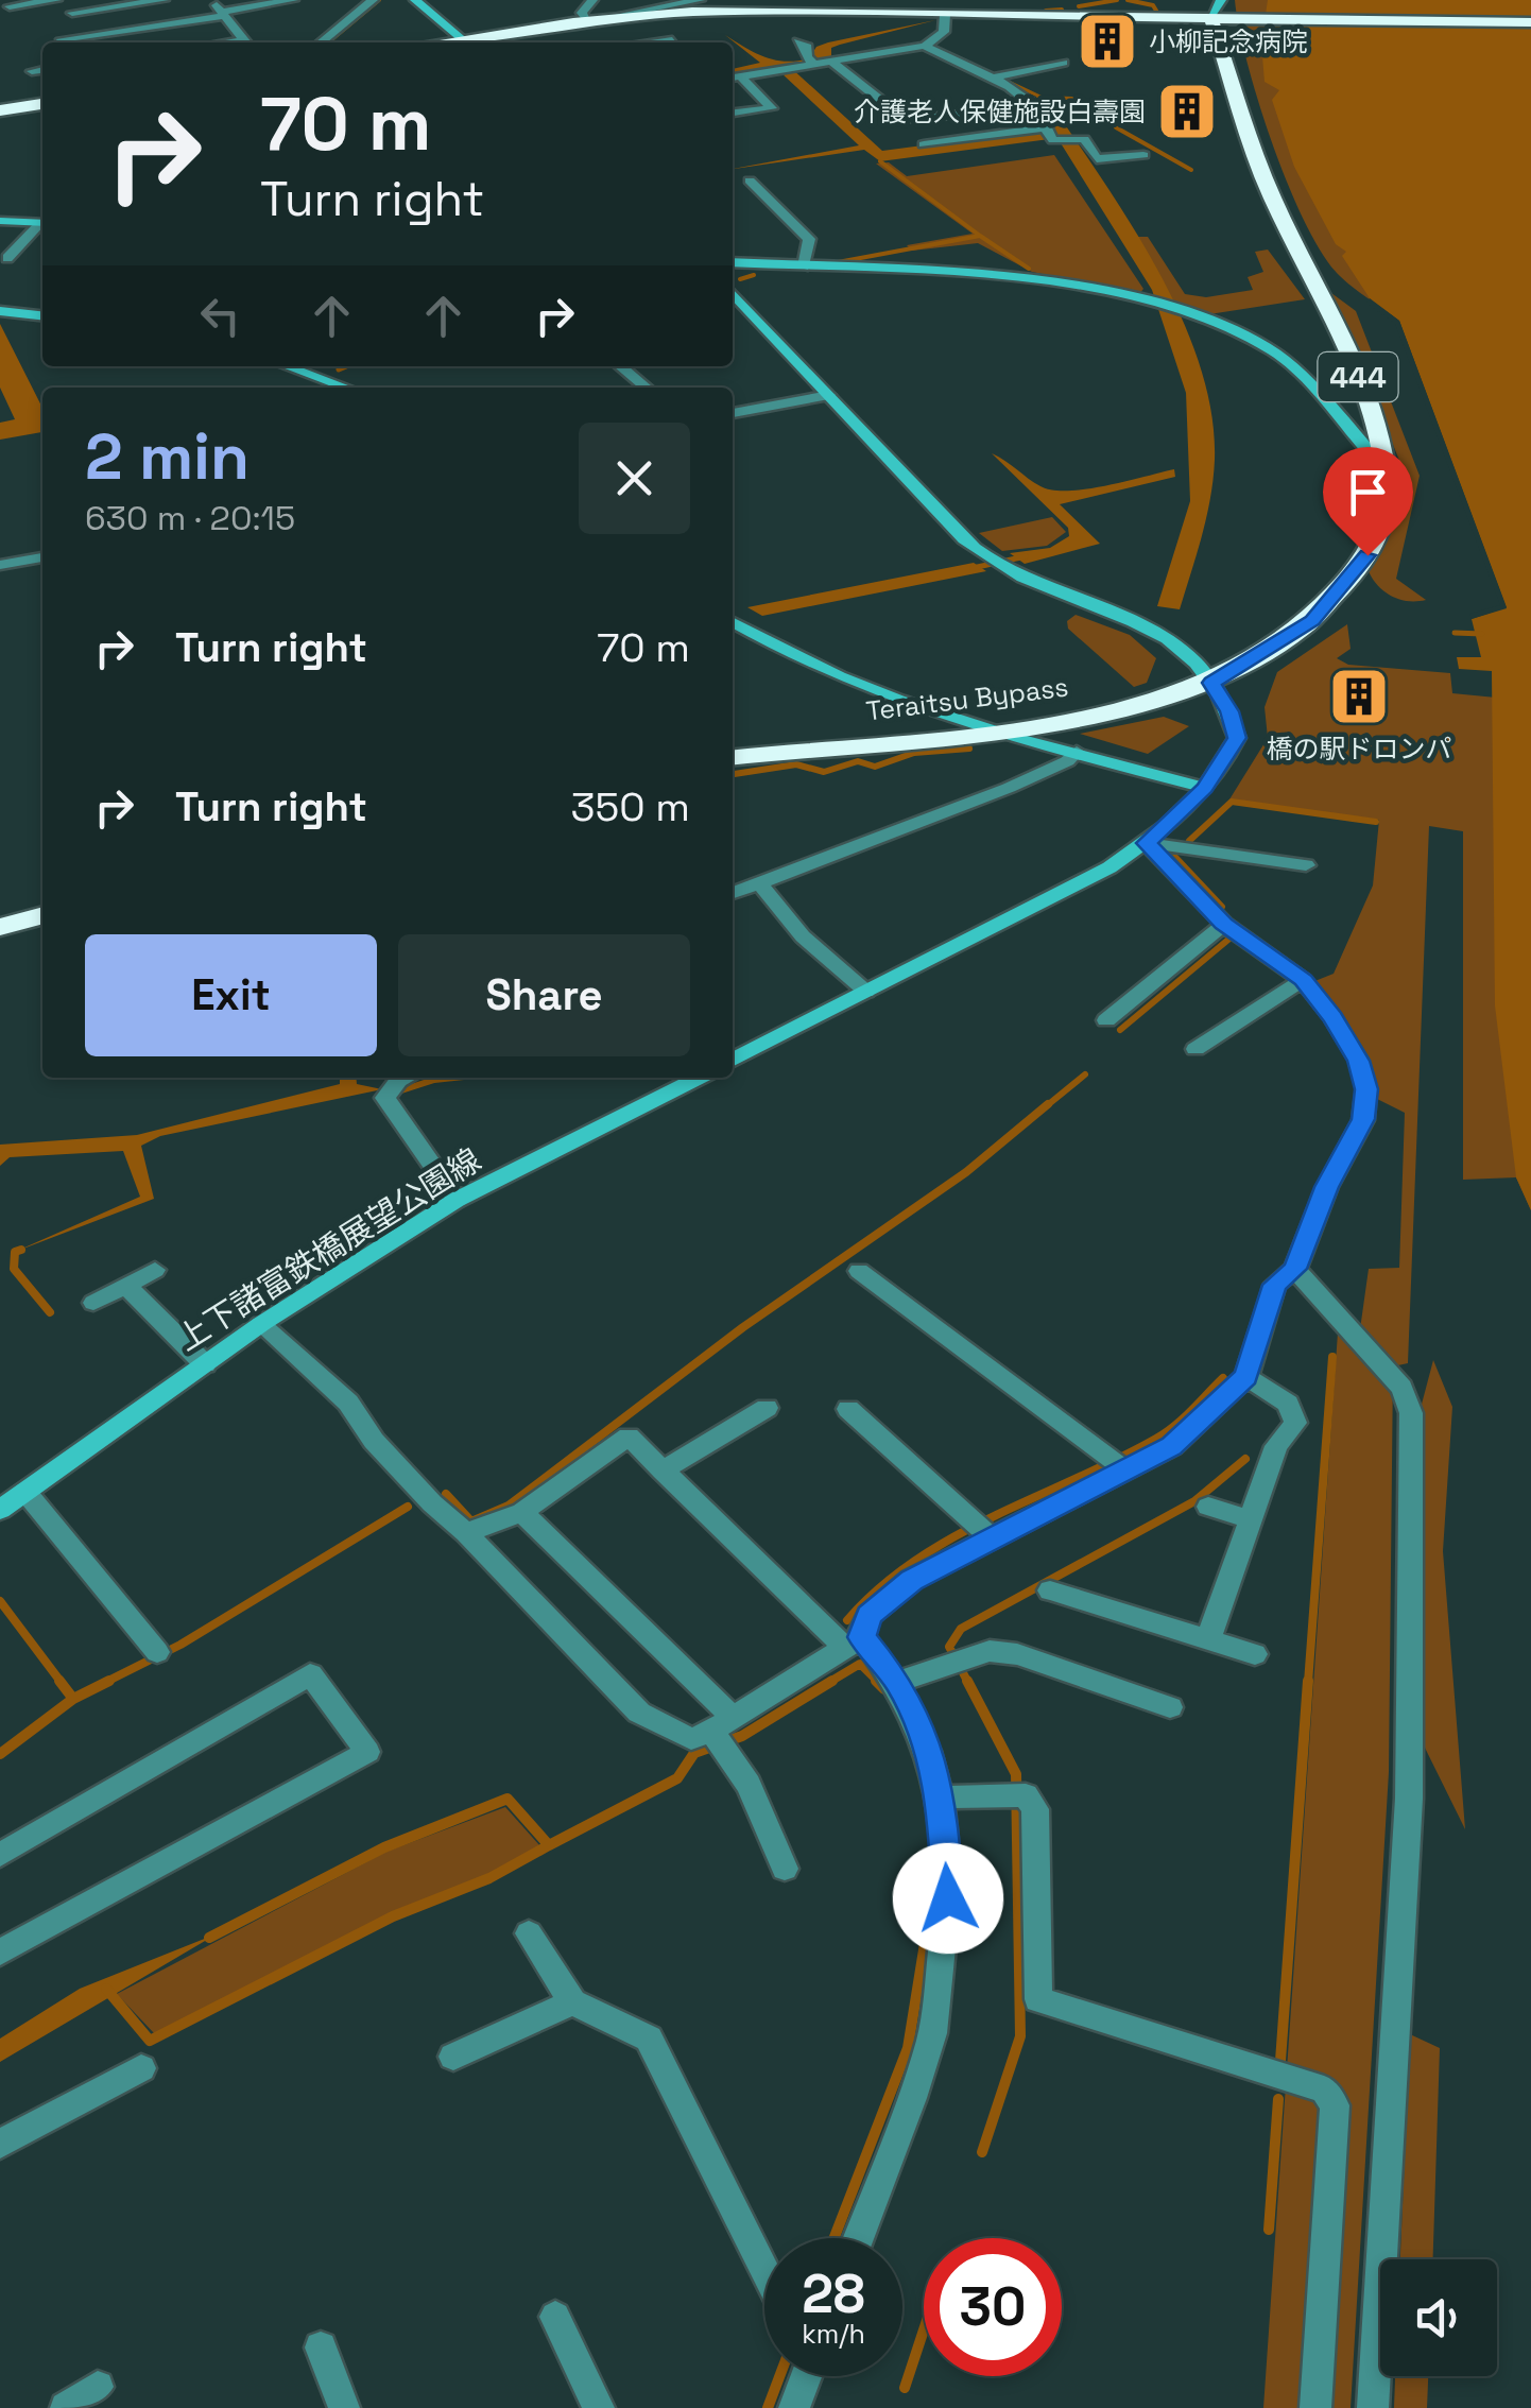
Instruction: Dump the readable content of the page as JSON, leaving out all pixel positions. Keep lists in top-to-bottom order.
{
  "streets": {
    "highway": ["444", "Teraitsu Bypass"],
    "street": ["上下諸富鉄橋展望公園線"]
  },
  "crossings": [
    ["444", "Teraitsu Bypass"]
  ],
  "places": {
    "building": ["小柳記念病院", "介護老人保健施設白壽園", "橋の駅ドロンパ"]
  },
  "page": {
    "turn": ["70 m", "Turn right"],
    "heading": ["2 min", "630 m · 20:15"],
    "list": [
      {
        "name": "Turn right",
        "value": "70 m"
      },
      {
        "name": "Turn right",
        "value": "350 m"
      }
    ],
    "buttons": ["Exit", "Share"],
    "speed": "28 km/h",
    "limit": "30"
  }
}
